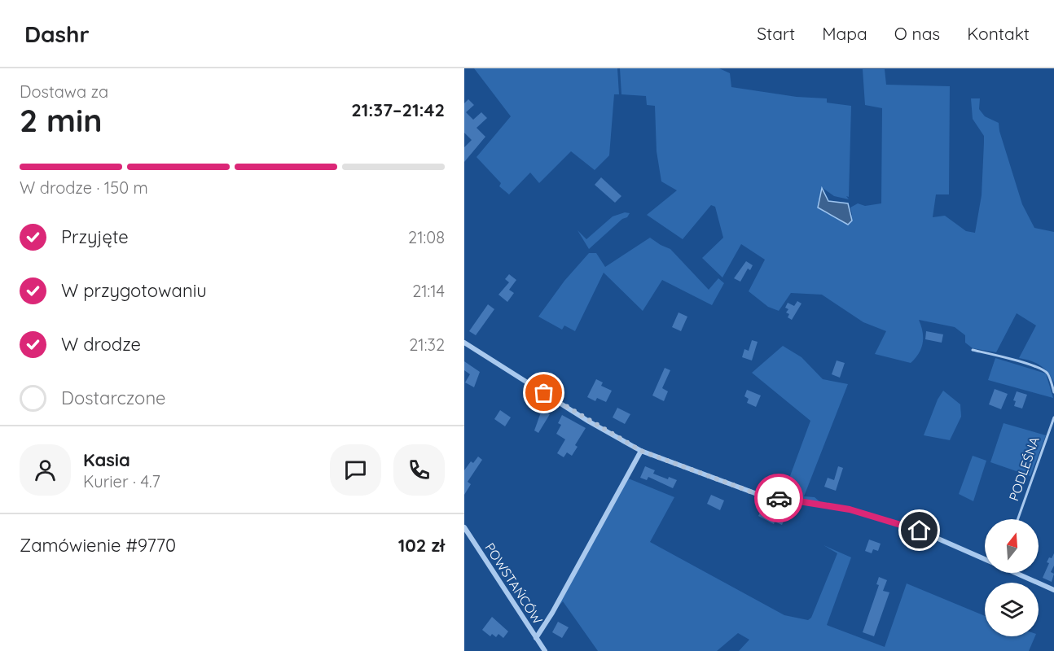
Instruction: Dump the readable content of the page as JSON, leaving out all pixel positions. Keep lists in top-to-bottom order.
{
  "streets": {
    "street": ["POWSTAŃCÓW"],
    "lane": ["PODLEŚNA"]
  },
  "north": "top",
  "page": {
    "header": "Dashr",
    "nav": [
      "Start",
      "Mapa",
      "O nas",
      "Kontakt"
    ],
    "heading": ["2 min", "Dostawa za", "21:37–21:42"],
    "panel": [
      "Kasia",
      "Kurier · 4.7",
      "Zamówienie #9770",
      "102 zł"
    ],
    "bar": "W drodze · 150 m",
    "list": [
      ["Przyjęte", "21:08"],
      ["W przygotowaniu", "21:14"],
      ["W drodze", "21:32"],
      "Dostarczone"
    ]
  }
}
